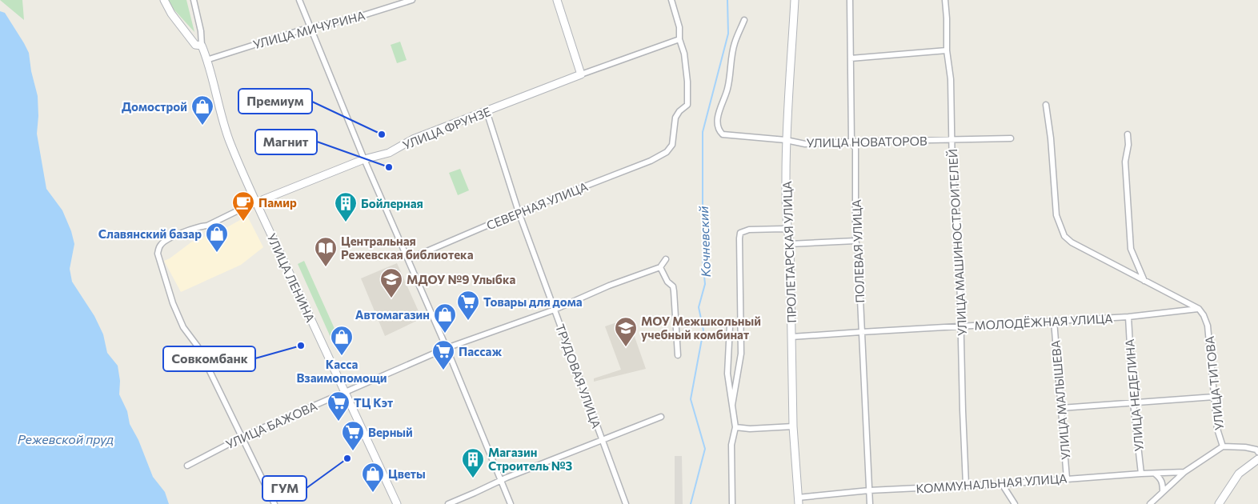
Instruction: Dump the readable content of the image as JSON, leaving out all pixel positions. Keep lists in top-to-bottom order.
{
  "streets": {
    "street": [
      "УЛИЦА МИЧУРИНА",
      "УЛИЦА ФРУНЗЕ",
      "УЛИЦА НОВАТОРОВ",
      "СЕВЕРНАЯ УЛИЦА",
      "УЛИЦА МАШИНОСТРОИТЕЛЕЙ",
      "ПОЛЕВАЯ УЛИЦА",
      "ПРОЛЕТАРСКАЯ УЛИЦА",
      "УЛИЦА ЛЕНИНА",
      "МОЛОДЁЖНАЯ УЛИЦА",
      "ТРУДОВАЯ УЛИЦА",
      "УЛИЦА ТИТОВА",
      "УЛИЦА НЕДЕЛИНА",
      "УЛИЦА МАЛЫШЕВА",
      "УЛИЦА БАЖОВА",
      "КОММУНАЛЬНАЯ УЛИЦА"
    ]
  },
  "crossings": [
    ["УЛИЦА МИЧУРИНА", "УЛИЦА ЛЕНИНА"],
    ["УЛИЦА ФРУНЗЕ", "СЕВЕРНАЯ УЛИЦА"],
    ["УЛИЦА ФРУНЗЕ", "УЛИЦА ЛЕНИНА"],
    ["УЛИЦА ФРУНЗЕ", "ТРУДОВАЯ УЛИЦА"],
    ["УЛИЦА ФРУНЗЕ", "УЛИЦА БАЖОВА"],
    ["УЛИЦА НОВАТОРОВ", "УЛИЦА МАШИНОСТРОИТЕЛЕЙ"],
    ["УЛИЦА НОВАТОРОВ", "ПОЛЕВАЯ УЛИЦА"],
    ["УЛИЦА НОВАТОРОВ", "ПРОЛЕТАРСКАЯ УЛИЦА"],
    ["СЕВЕРНАЯ УЛИЦА", "ТРУДОВАЯ УЛИЦА"],
    ["УЛИЦА МАШИНОСТРОИТЕЛЕЙ", "МОЛОДЁЖНАЯ УЛИЦА"],
    ["УЛИЦА МАШИНОСТРОИТЕЛЕЙ", "КОММУНАЛЬНАЯ УЛИЦА"],
    ["ПОЛЕВАЯ УЛИЦА", "МОЛОДЁЖНАЯ УЛИЦА"],
    ["ПОЛЕВАЯ УЛИЦА", "КОММУНАЛЬНАЯ УЛИЦА"],
    ["ПРОЛЕТАРСКАЯ УЛИЦА", "МОЛОДЁЖНАЯ УЛИЦА"],
    ["ПРОЛЕТАРСКАЯ УЛИЦА", "КОММУНАЛЬНАЯ УЛИЦА"],
    ["УЛИЦА ЛЕНИНА", "УЛИЦА БАЖОВА"],
    ["МОЛОДЁЖНАЯ УЛИЦА", "УЛИЦА ТИТОВА"],
    ["МОЛОДЁЖНАЯ УЛИЦА", "УЛИЦА НЕДЕЛИНА"],
    ["МОЛОДЁЖНАЯ УЛИЦА", "УЛИЦА МАЛЫШЕВА"],
    ["ТРУДОВАЯ УЛИЦА", "УЛИЦА БАЖОВА"],
    ["УЛИЦА НЕДЕЛИНА", "КОММУНАЛЬНАЯ УЛИЦА"],
    ["УЛИЦА МАЛЫШЕВА", "КОММУНАЛЬНАЯ УЛИЦА"]
  ],
  "water": ["Кочневский", "Режевской пруд"],
  "places": {
    "shop": [
      "Домострой",
      "Славянский базар",
      "Автомагазин",
      "Касса Взаимопомощи",
      "Цветы"
    ],
    "other": [
      "Премиум",
      "Магнит",
      "Совкомбанк",
      "ГУМ"
    ],
    "cafe": ["Памир"],
    "building": ["Бойлерная", "Магазин Строитель №3"],
    "library": ["Центральная Режевская библиотека"],
    "school or university": ["МДОУ №9 Улыбка", "МОУ Межшкольный учебный комбинат"],
    "supermarket": [
      "Товары для дома",
      "Пассаж",
      "ТЦ Кэт",
      "Верный"
    ]
  }
}
